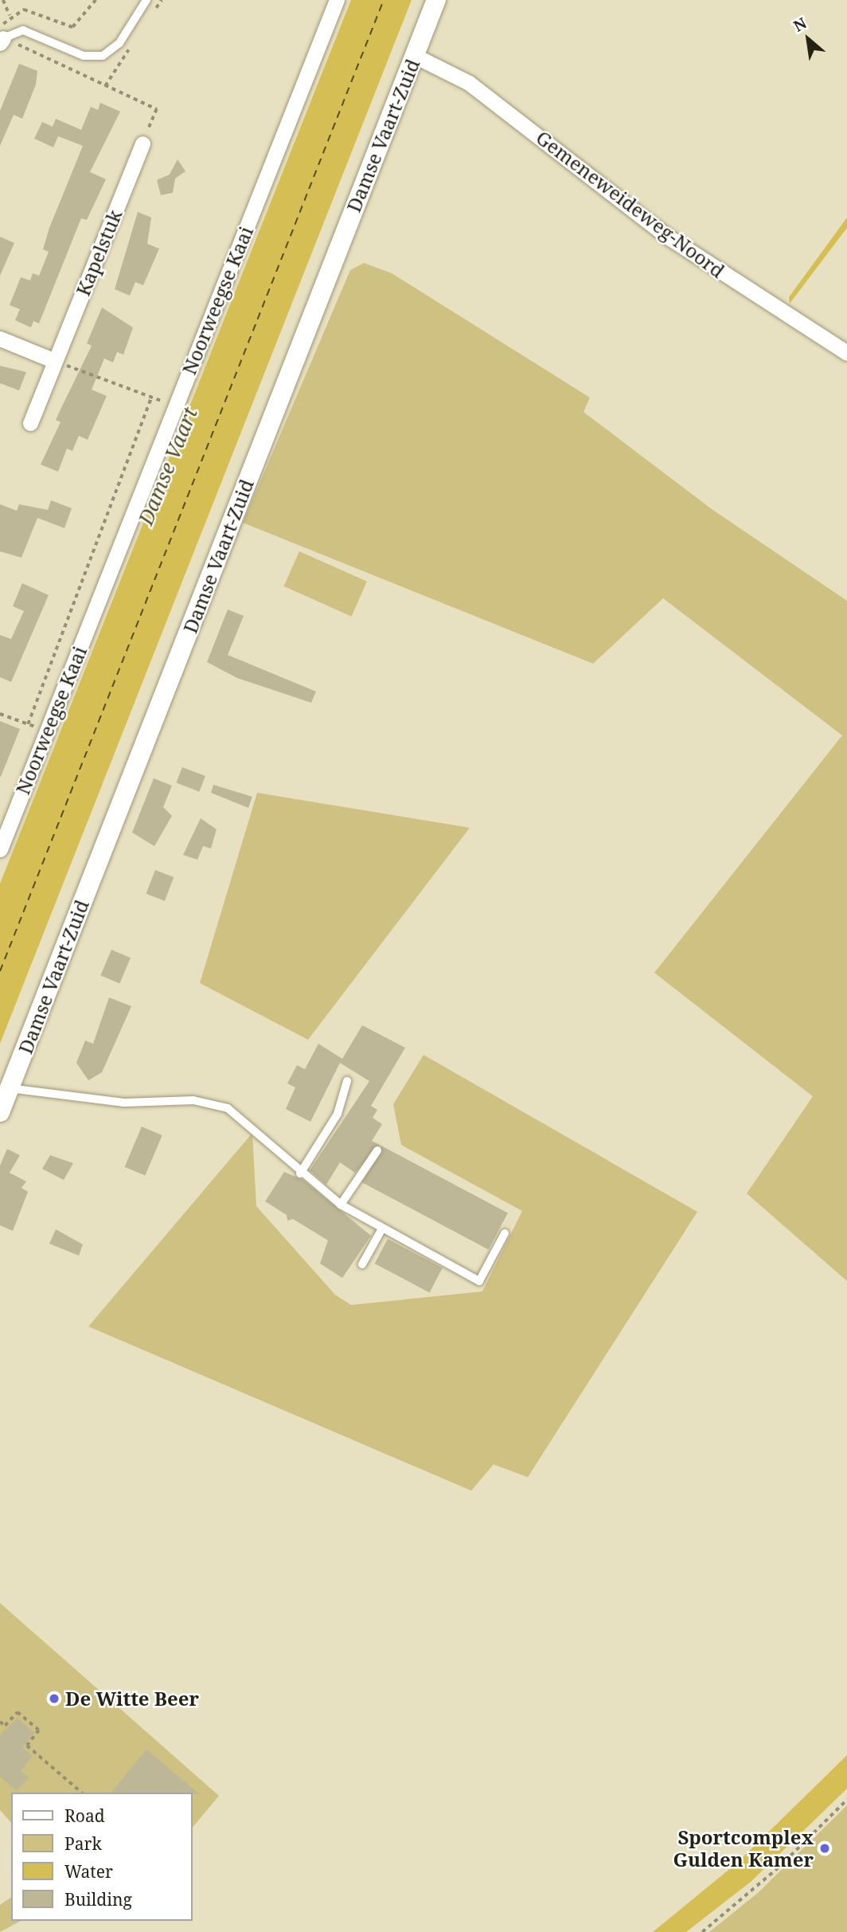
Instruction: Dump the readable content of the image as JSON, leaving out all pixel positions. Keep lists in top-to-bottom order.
{
  "streets": {
    "street": [
      "Damse Vaart-Zuid",
      "Gemeneweideweg-Noord",
      "Kapelstuk",
      "Noorweegse Kaai"
    ]
  },
  "crossings": [
    ["Damse Vaart-Zuid", "Gemeneweideweg-Noord"]
  ],
  "water": ["Damse Vaart"],
  "places": ["De Witte Beer", "Sportcomplex Gulden Kamer"],
  "legend": [
    "Road",
    "Park",
    "Water",
    "Building"
  ],
  "north": "top left"
}
